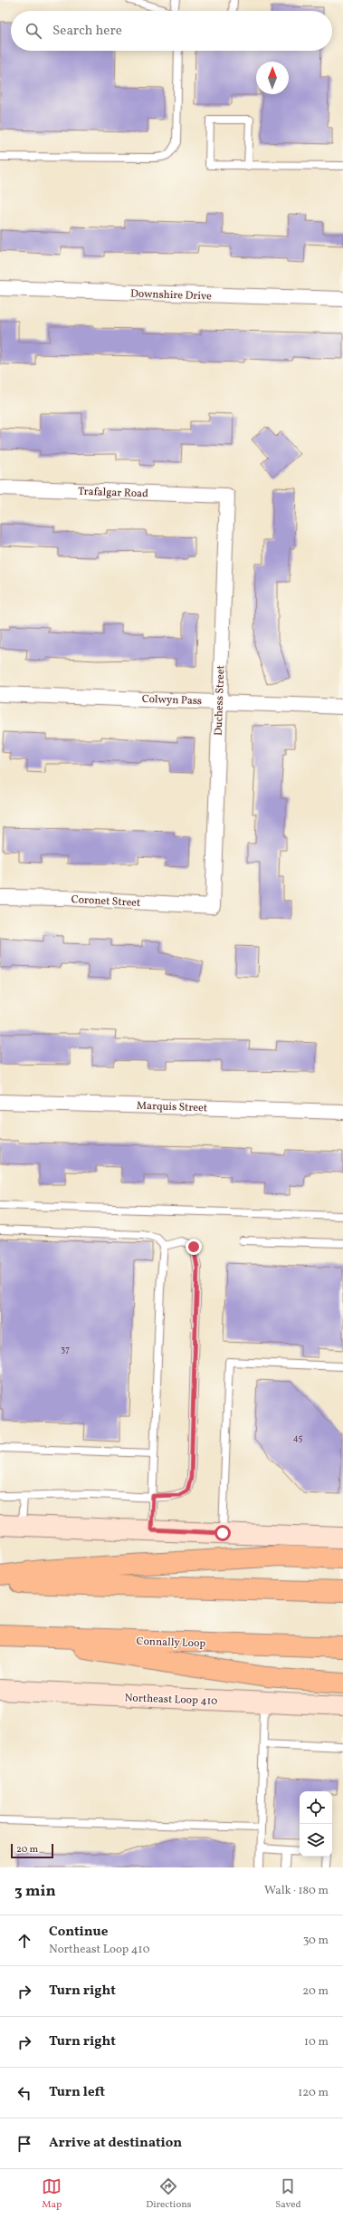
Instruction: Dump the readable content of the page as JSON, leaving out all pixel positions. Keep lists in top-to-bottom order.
{
  "streets": {
    "highway": ["Connally Loop"],
    "main road": ["Northeast Loop 410"],
    "street": [
      "Downshire Drive",
      "Trafalgar Road",
      "Colwyn Pass",
      "Duchess Street",
      "Coronet Street",
      "Marquis Street"
    ]
  },
  "crossings": [
    ["Trafalgar Road", "Duchess Street"],
    ["Colwyn Pass", "Duchess Street"],
    ["Duchess Street", "Coronet Street"]
  ],
  "house_numbers": ["37", "45"],
  "scale_bar": "20 m",
  "north": "top",
  "page": {
    "search": "Search here",
    "scale": "20 m",
    "heading": ["3 min", "Walk · 180 m"],
    "list": [
      ["Continue", "Northeast Loop 410", "30 m"],
      ["Turn right", "20 m"],
      ["Turn right", "10 m"],
      ["Turn left", "120 m"],
      "Arrive at destination"
    ],
    "nav": ["Map", "Directions", "Saved"]
  }
}
